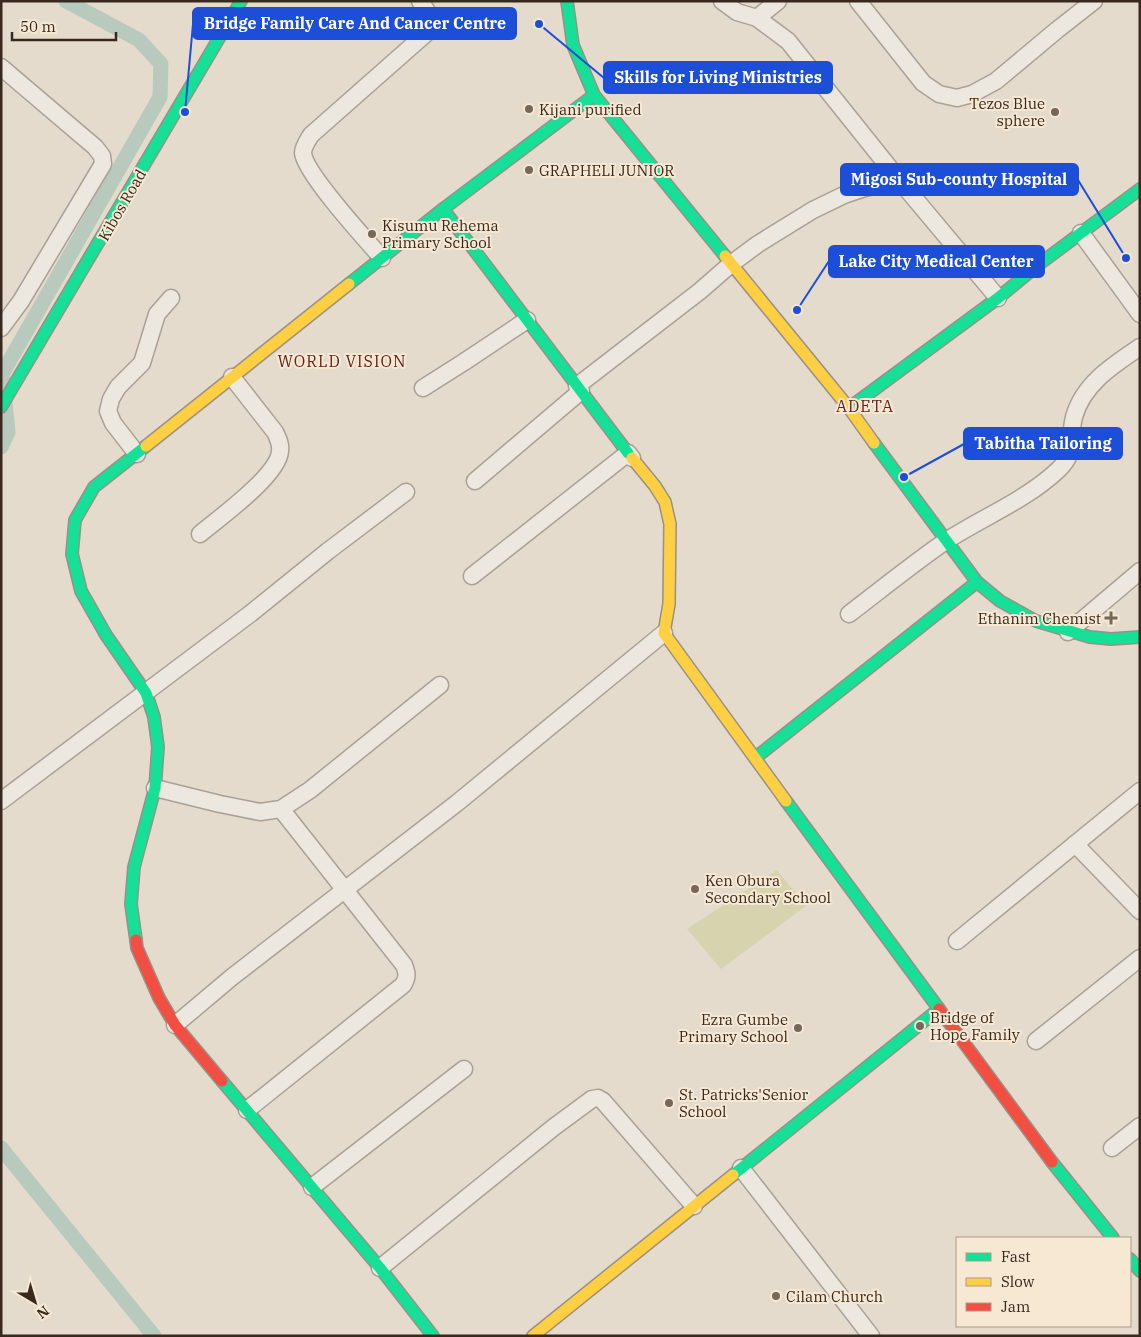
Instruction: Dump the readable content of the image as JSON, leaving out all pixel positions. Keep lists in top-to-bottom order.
{
  "streets": {
    "street": ["Kibos Road"]
  },
  "districts": ["WORLD VISION", "ADETA"],
  "places": {
    "other": [
      "Skills for Living Ministries",
      "Kijani purified",
      "Bridge Family Care And Cancer Centre",
      "Tezos Blue sphere",
      "GRAPHELI JUNIOR",
      "Kisumu Rehema Primary School",
      "Migosi Sub-county Hospital",
      "Lake City Medical Center",
      "Tabitha Tailoring",
      "Ken Obura Secondary School",
      "Bridge of Hope Family",
      "Ezra Gumbe Primary School",
      "St. Patricks'Senior School",
      "Cilam Church"
    ],
    "health": ["Ethanim Chemist"]
  },
  "legend": ["Fast", "Slow", "Jam"],
  "scale_bar": "50 m",
  "north": "bottom right"
}
